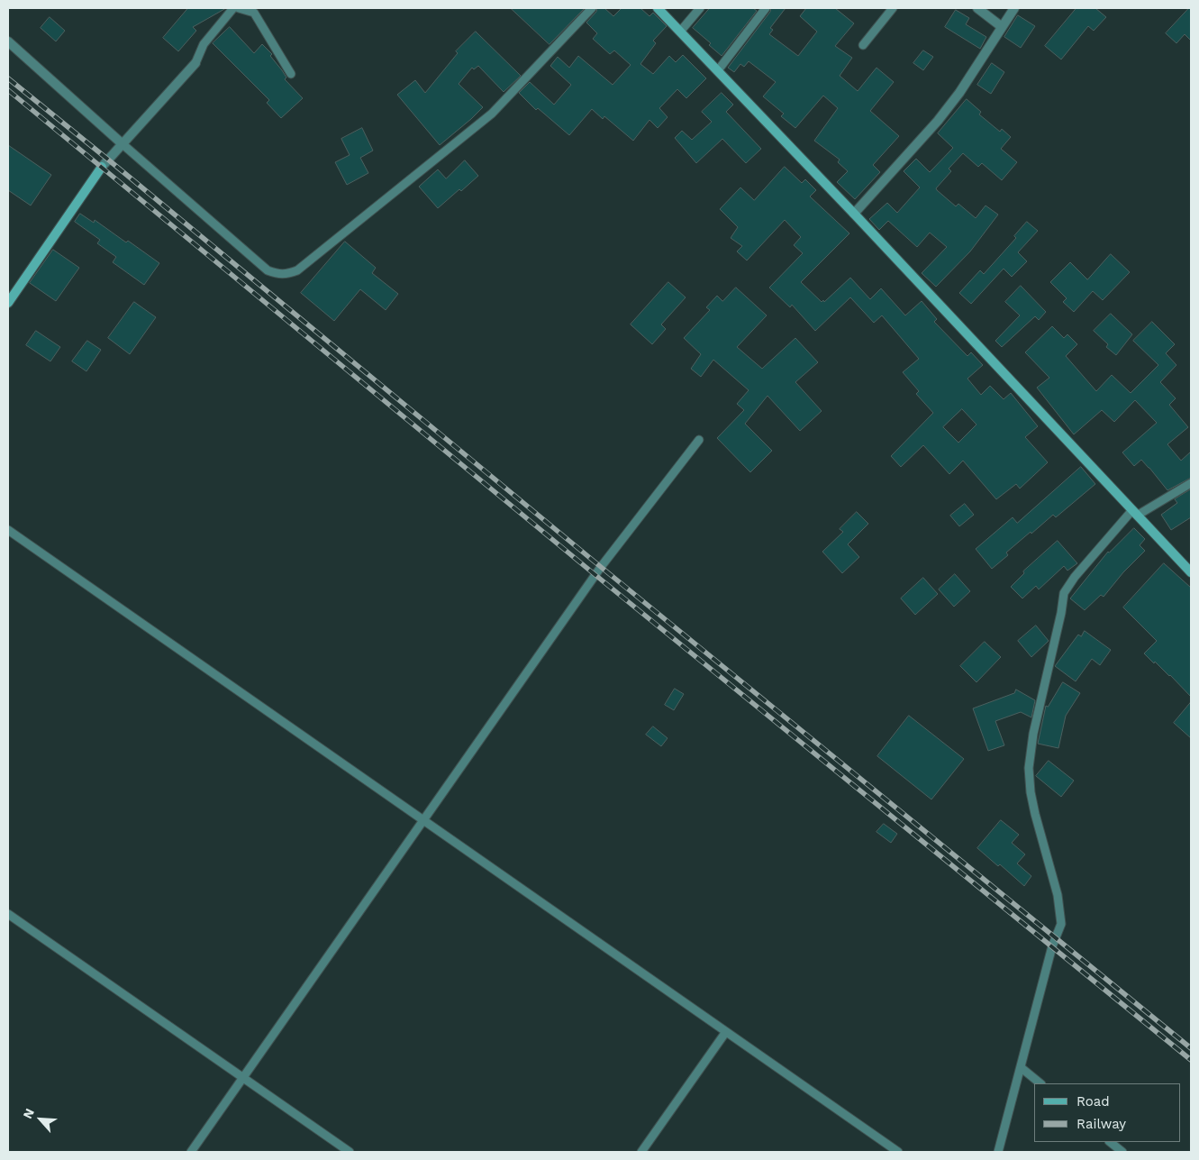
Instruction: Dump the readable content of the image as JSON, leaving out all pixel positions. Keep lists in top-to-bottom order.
{
  "legend": ["Road", "Railway"],
  "north": "top left"
}
